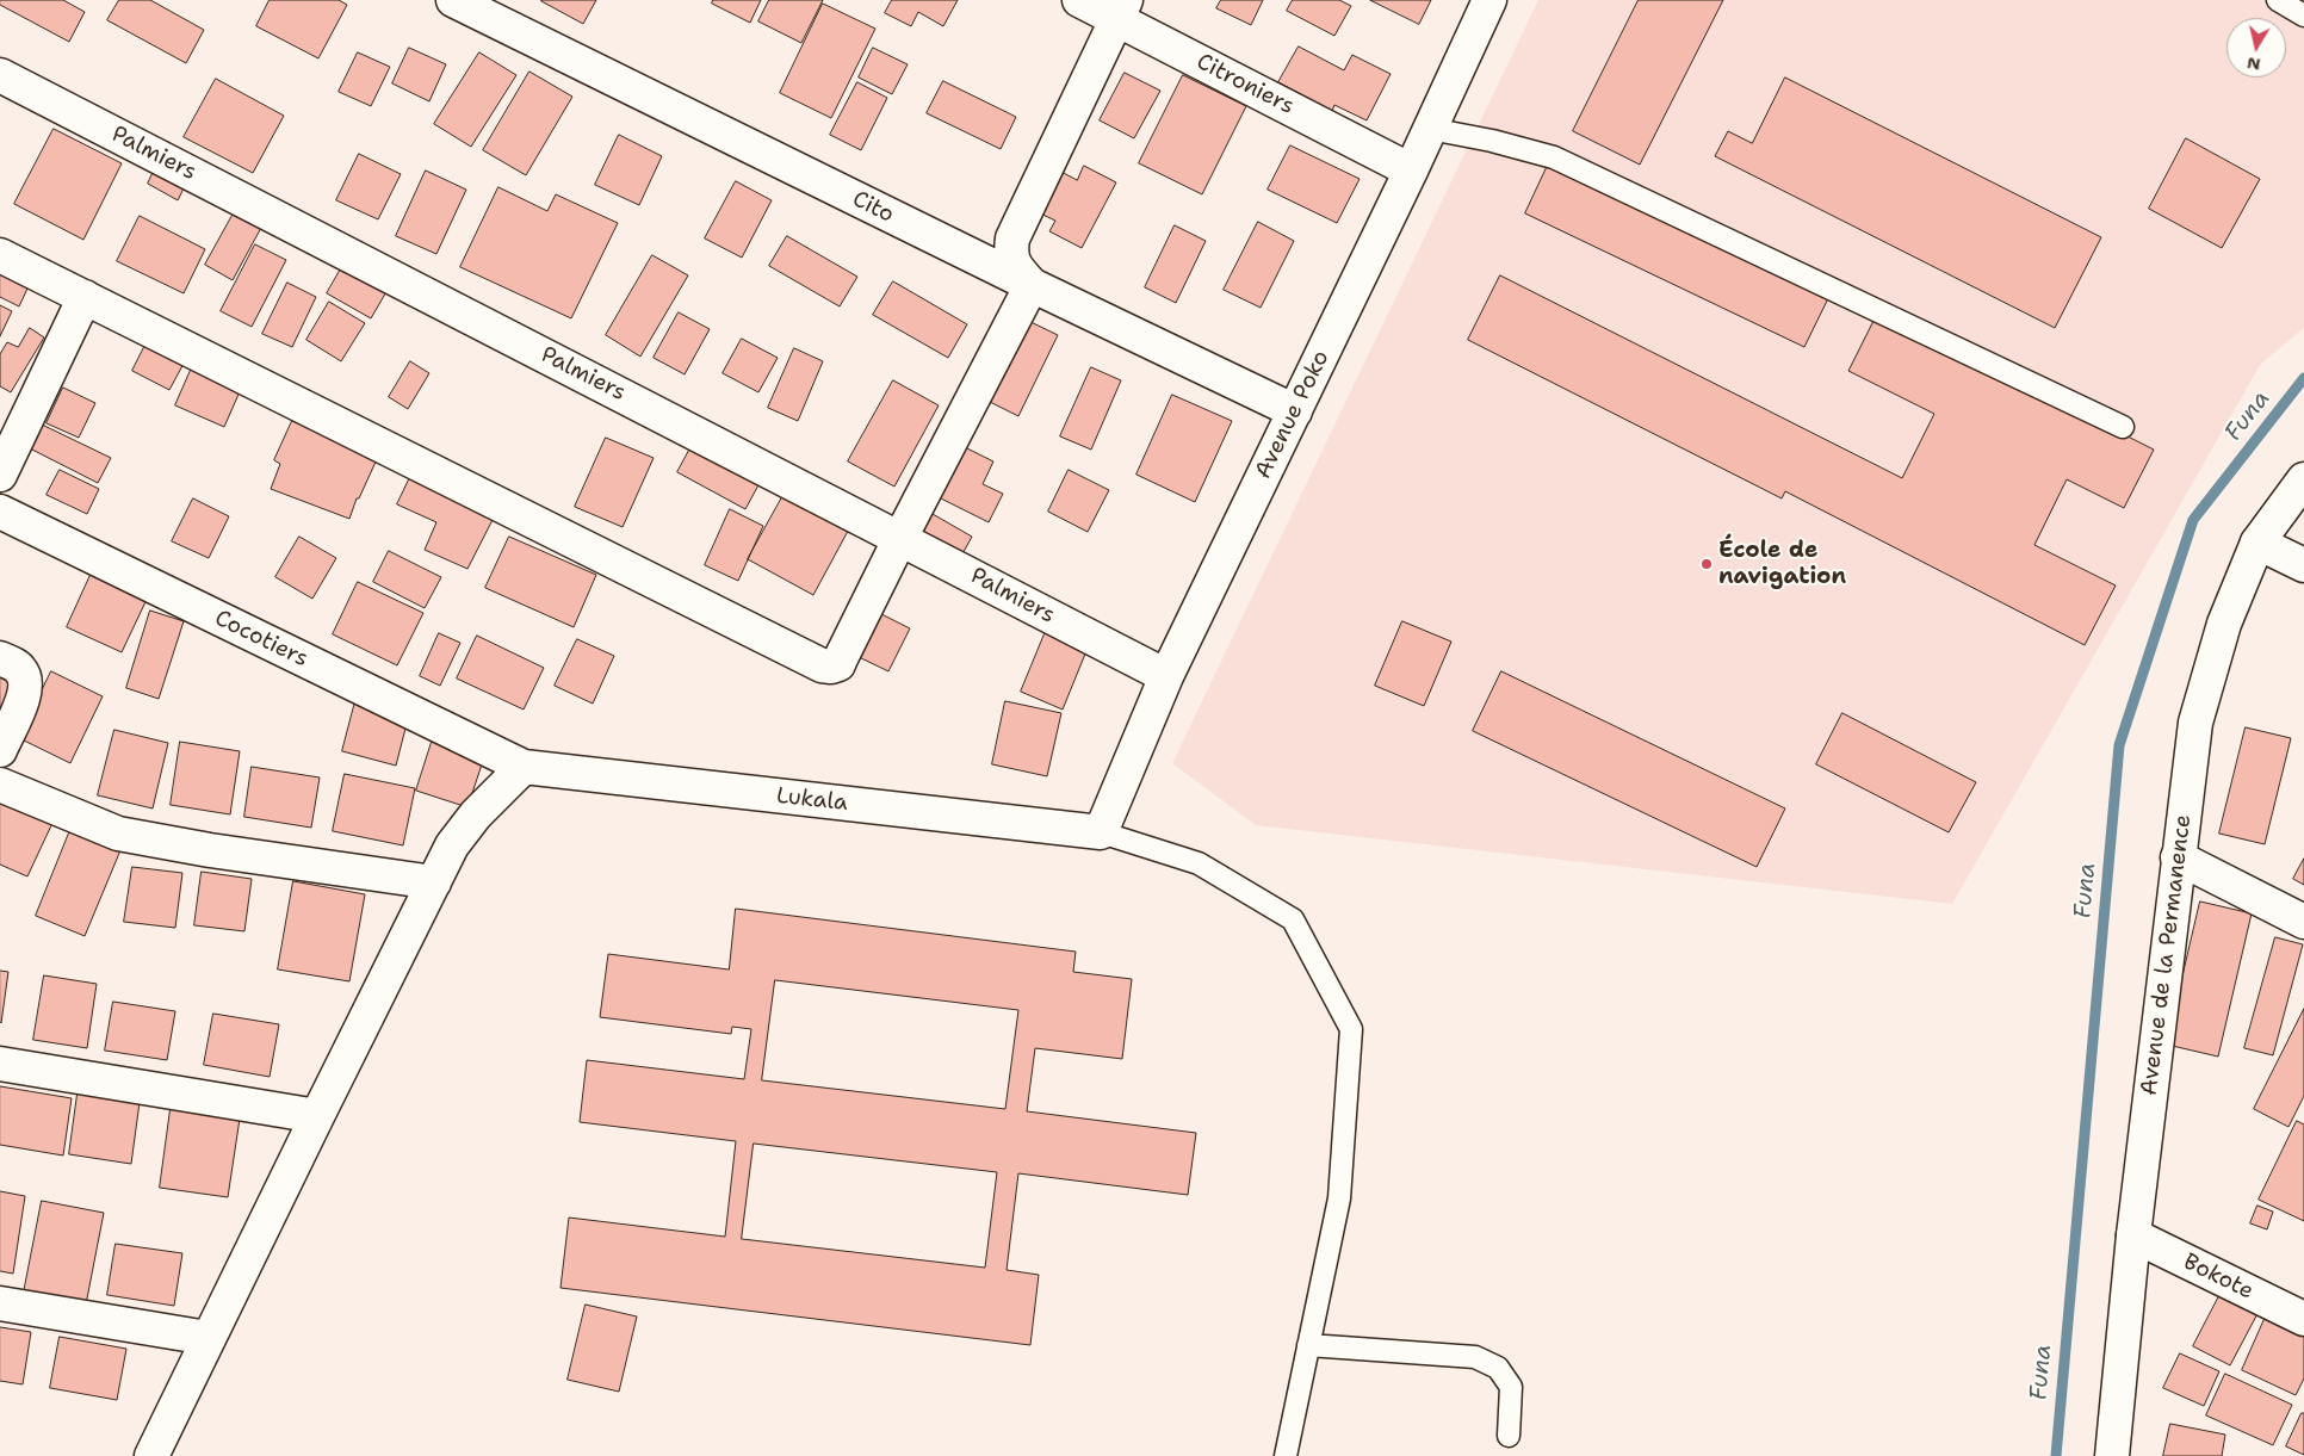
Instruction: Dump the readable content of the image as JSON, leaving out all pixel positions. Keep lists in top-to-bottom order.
{
  "streets": {
    "street": [
      "Citroniers",
      "Palmiers",
      "Cito",
      "Avenue Poko",
      "Cocotiers",
      "Lukala",
      "Avenue de la Permanence",
      "Bokote"
    ]
  },
  "crossings": [
    ["Citroniers", "Avenue Poko"],
    ["Palmiers", "Avenue Poko"],
    ["Cito", "Avenue Poko"],
    ["Avenue Poko", "Lukala"],
    ["Cocotiers", "Lukala"],
    ["Avenue de la Permanence", "Bokote"]
  ],
  "water": ["Funa"],
  "places": ["École de navigation"],
  "north": "bottom"
}
